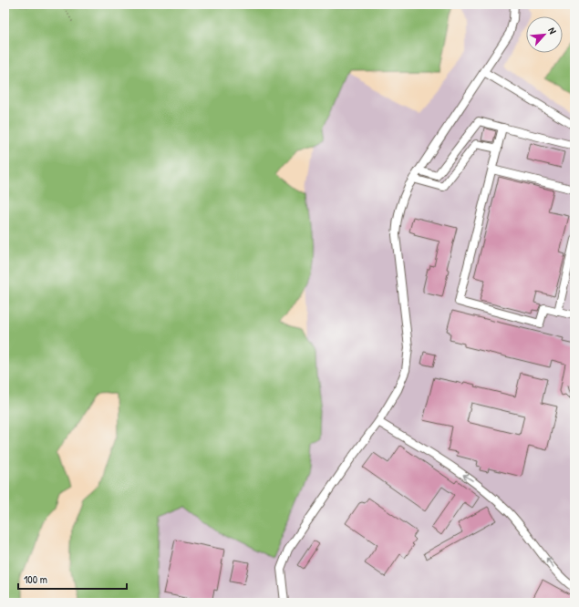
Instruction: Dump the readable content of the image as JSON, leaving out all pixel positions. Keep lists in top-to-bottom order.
{
  "scale_bar": "100 m",
  "north": "top right"
}
